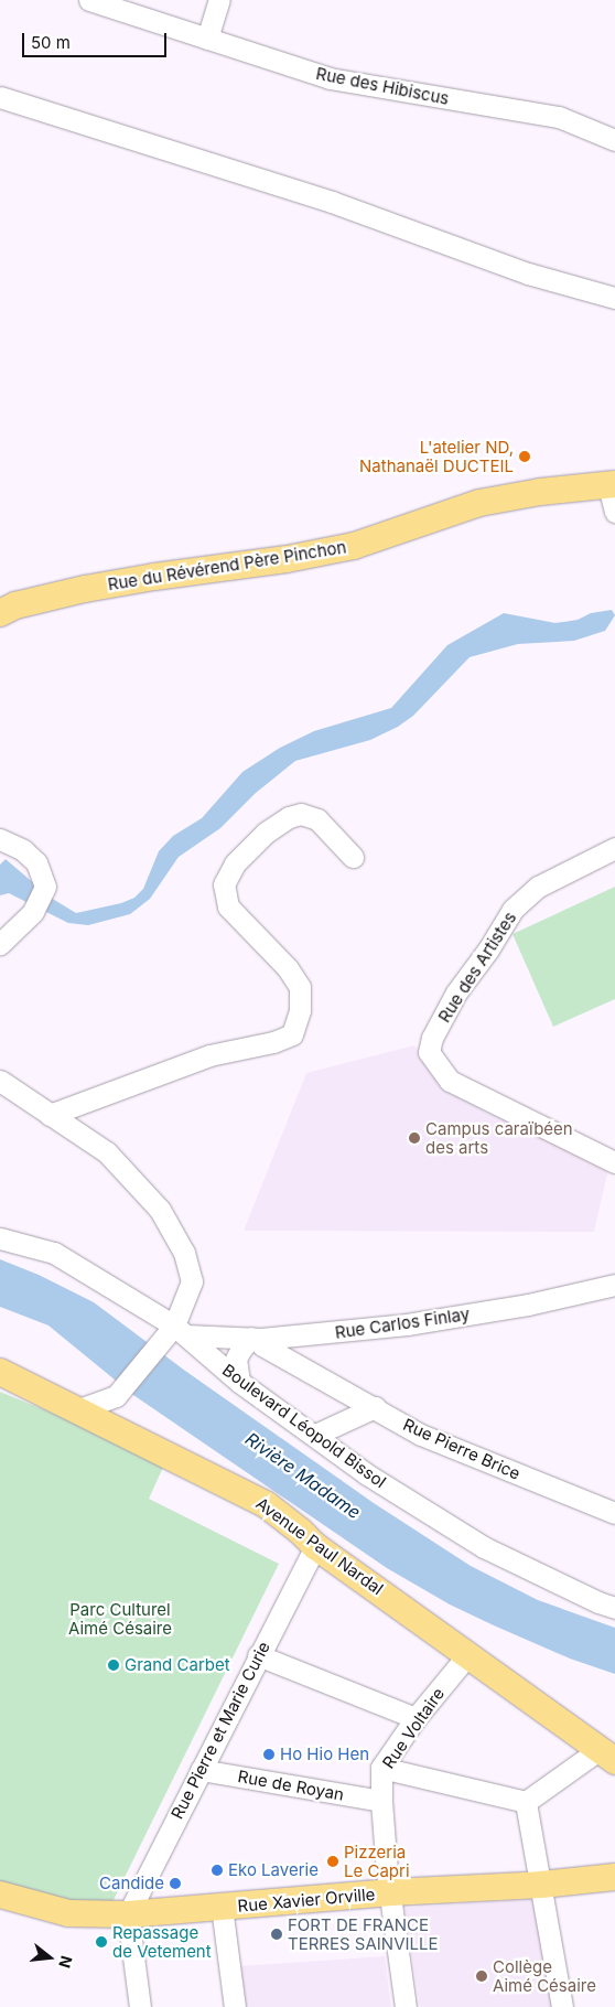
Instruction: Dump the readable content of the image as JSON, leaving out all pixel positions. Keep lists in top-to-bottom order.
{
  "streets": {
    "main road": ["Rue du Révérend Père Pinchon", "Avenue Paul Nardal", "Rue Xavier Orville"],
    "street": [
      "Rue des Hibiscus",
      "Rue des Artistes",
      "Rue Carlos Finlay",
      "Boulevard Léopold Bissol",
      "Rue Pierre Brice",
      "Rue Voltaire",
      "Rue Pierre et Marie Curie",
      "Rue de Royan"
    ]
  },
  "crossings": [
    ["Rue Carlos Finlay", "Boulevard Léopold Bissol"],
    ["Rue Carlos Finlay", "Rue Pierre Brice"],
    ["Avenue Paul Nardal", "Rue Voltaire"],
    ["Avenue Paul Nardal", "Rue Pierre et Marie Curie"],
    ["Rue Voltaire", "Rue de Royan"],
    ["Rue Voltaire", "Rue Xavier Orville"],
    ["Rue Pierre et Marie Curie", "Rue de Royan"],
    ["Rue Pierre et Marie Curie", "Rue Xavier Orville"]
  ],
  "water": ["Rivière Madame"],
  "parks": ["Parc Culturel Aimé Césaire"],
  "places": [
    "L'atelier ND, Nathanaël DUCTEIL",
    "Campus caraïbéen des arts",
    "Grand Carbet",
    "Ho Hio Hen",
    "Pizzeria Le Capri",
    "Eko Laverie",
    "Candide",
    "FORT DE FRANCE TERRES SAINVILLE",
    "Repassage de Vetement",
    "Collège Aimé Césaire"
  ],
  "scale_bar": "50 m",
  "north": "right"
}
